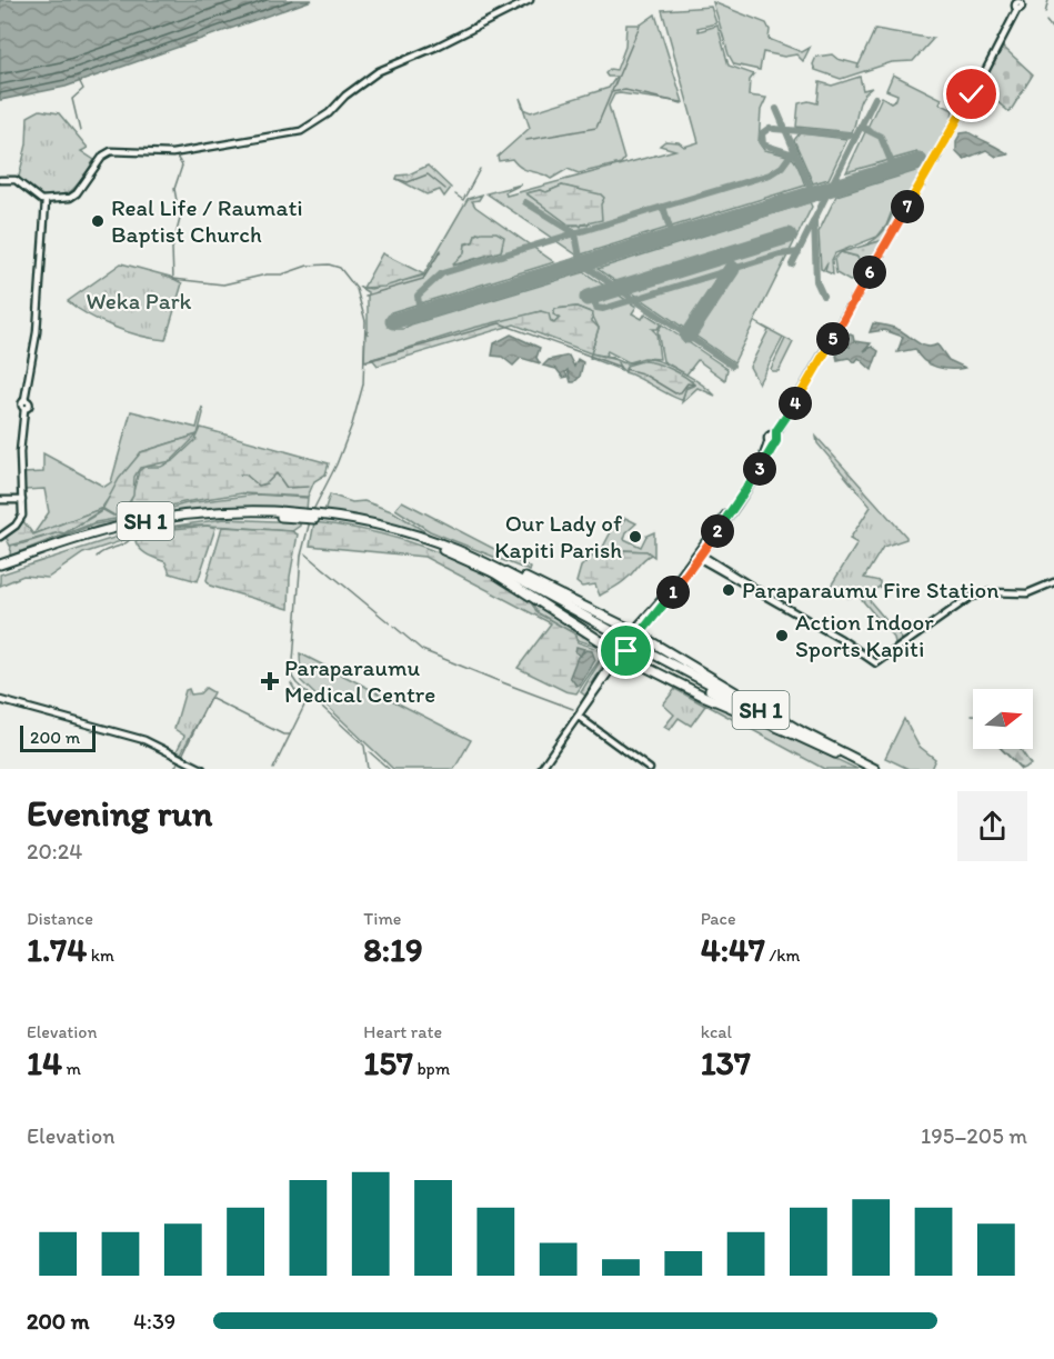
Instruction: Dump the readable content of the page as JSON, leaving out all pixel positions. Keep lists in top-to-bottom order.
{
  "streets": {
    "highway": ["SH 1"]
  },
  "parks": ["Weka Park"],
  "places": {
    "other": [
      "Real Life / Raumati Baptist Church",
      "Our Lady of Kapiti Parish",
      "Paraparaumu Fire Station",
      "Action Indoor Sports Kapiti"
    ],
    "health": ["Paraparaumu Medical Centre"]
  },
  "scale_bar": "200 m",
  "north": "right",
  "page": {
    "pins": [
      "7",
      "6",
      "5",
      "4",
      "3",
      "2",
      "1"
    ],
    "scale": "200 m",
    "heading": ["Evening run", "20:24"],
    "stats": [
      ["Distance", "1.74 km"],
      ["Time", "8:19"],
      ["Pace", "4:47 /km"],
      ["Elevation", "14 m"],
      ["Heart rate", "157 bpm"],
      ["kcal", "137"]
    ],
    "chart": ["Elevation", "195–205 m"],
    "list": [
      {
        "name": "200 m",
        "note": "4:39"
      }
    ]
  }
}
